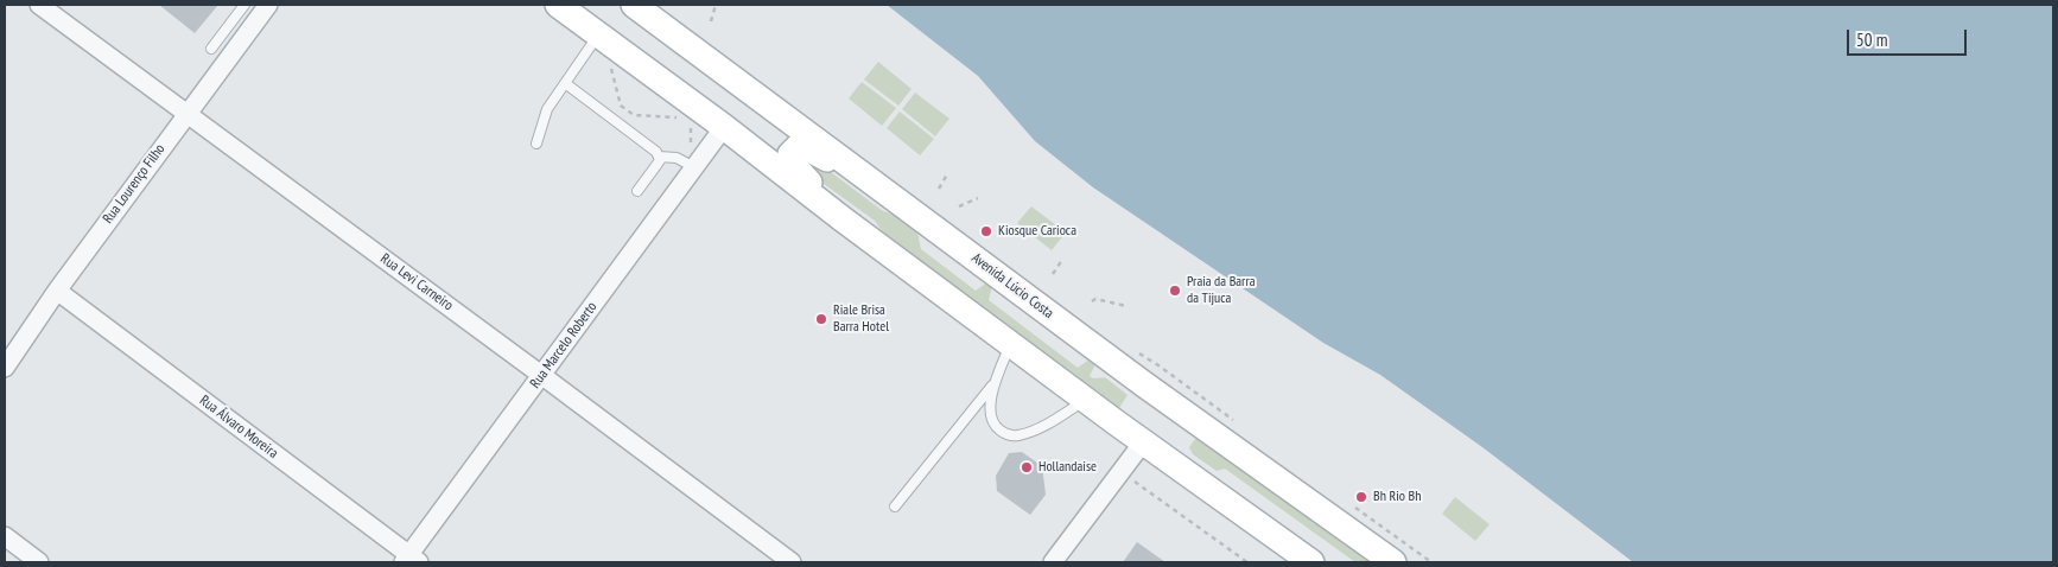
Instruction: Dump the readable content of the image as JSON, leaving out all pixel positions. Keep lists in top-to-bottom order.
{
  "streets": {
    "main road": ["Avenida Lúcio Costa"],
    "street": [
      "Rua Lourenço Filho",
      "Rua Levi Carneiro",
      "Rua Marcelo Roberto",
      "Rua Álvaro Moreira"
    ]
  },
  "crossings": [
    ["Rua Lourenço Filho", "Rua Levi Carneiro"],
    ["Rua Lourenço Filho", "Rua Álvaro Moreira"],
    ["Rua Levi Carneiro", "Rua Marcelo Roberto"],
    ["Rua Marcelo Roberto", "Rua Álvaro Moreira"]
  ],
  "places": [
    "Kiosque Carioca",
    "Praia da Barra da Tijuca",
    "Riale Brisa Barra Hotel",
    "Hollandaise",
    "Bh Rio Bh"
  ],
  "scale_bar": "50 m"
}
